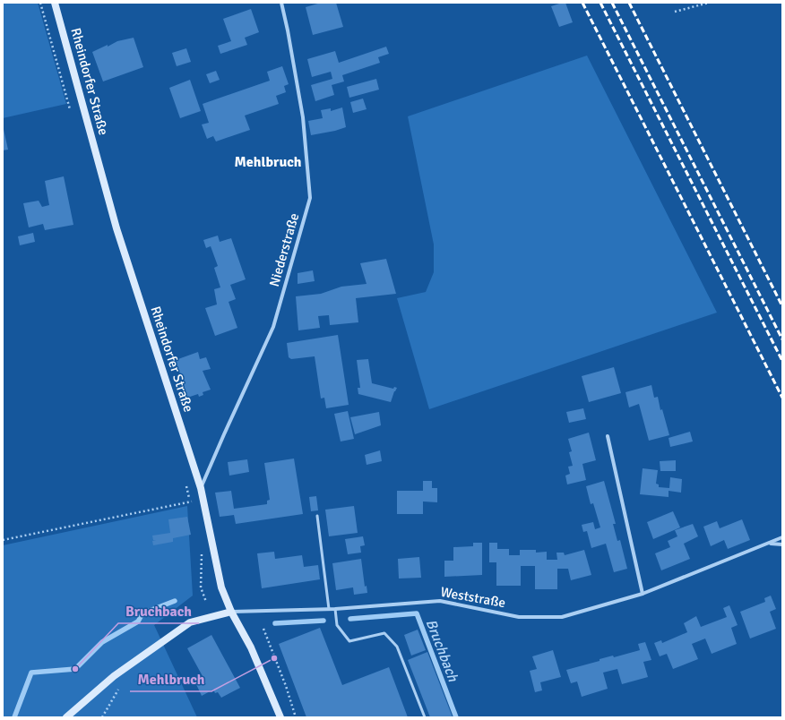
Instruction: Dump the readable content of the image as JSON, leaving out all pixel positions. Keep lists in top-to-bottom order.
{
  "streets": {
    "main road": ["Rheindorfer Straße"],
    "street": ["Niederstraße", "Weststraße"]
  },
  "crossings": [
    ["Rheindorfer Straße", "Niederstraße"],
    ["Rheindorfer Straße", "Weststraße"]
  ],
  "districts": ["Mehlbruch"],
  "water": ["Bruchbach"],
  "places": ["Mehlbruch", "Bruchbach"]
}
